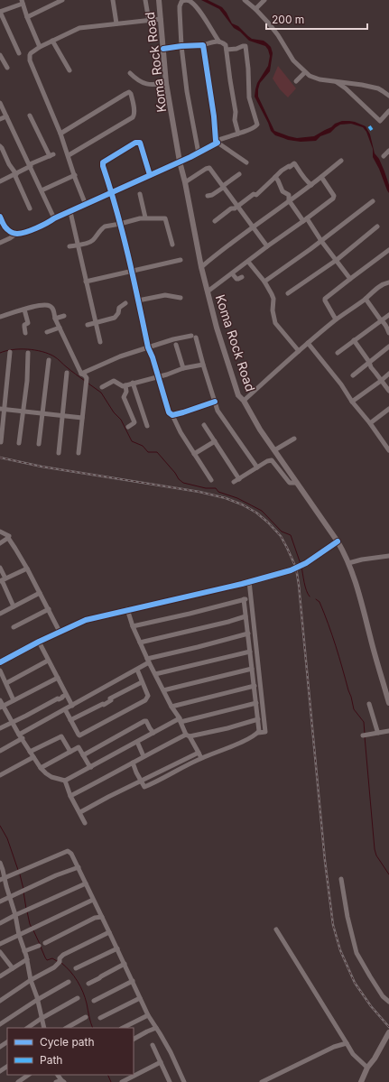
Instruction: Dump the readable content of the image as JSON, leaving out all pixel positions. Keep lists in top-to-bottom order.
{
  "streets": {
    "main road": ["Koma Rock Road"]
  },
  "legend": ["Cycle path", "Path"],
  "scale_bar": "200 m"
}
